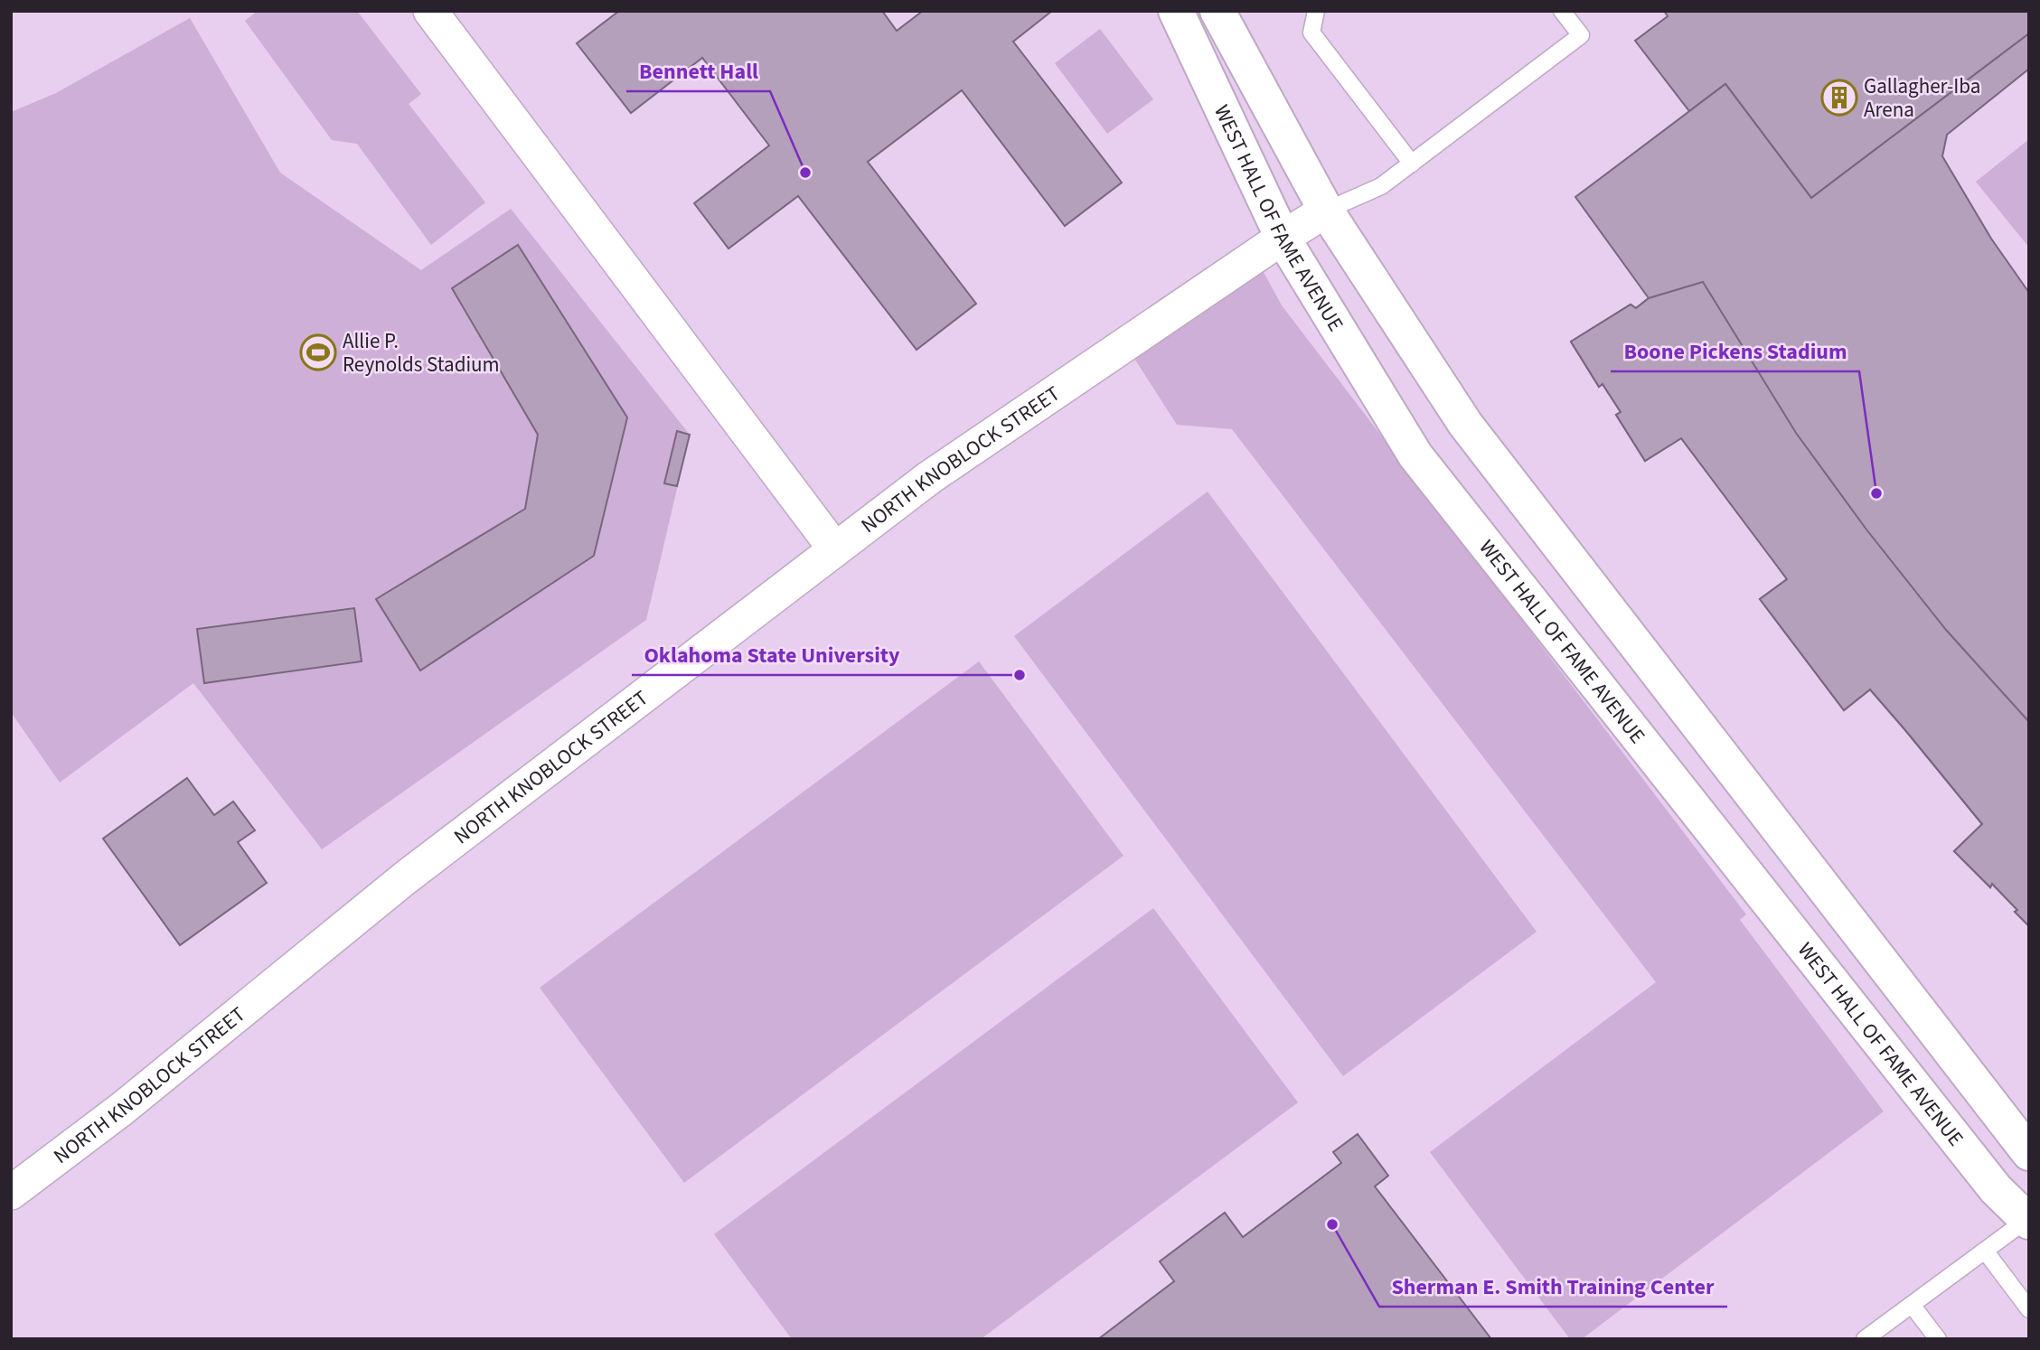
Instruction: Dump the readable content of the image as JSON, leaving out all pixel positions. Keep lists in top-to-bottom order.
{
  "streets": {
    "main road": ["WEST HALL OF FAME AVENUE"],
    "street": ["NORTH KNOBLOCK STREET"]
  },
  "crossings": [
    ["WEST HALL OF FAME AVENUE", "NORTH KNOBLOCK STREET"]
  ],
  "places": {
    "building": ["Gallagher-Iba Arena"],
    "other": [
      "Bennett Hall",
      "Boone Pickens Stadium",
      "Oklahoma State University",
      "Sherman E. Smith Training Center"
    ],
    "sports": ["Allie P. Reynolds Stadium"]
  }
}
